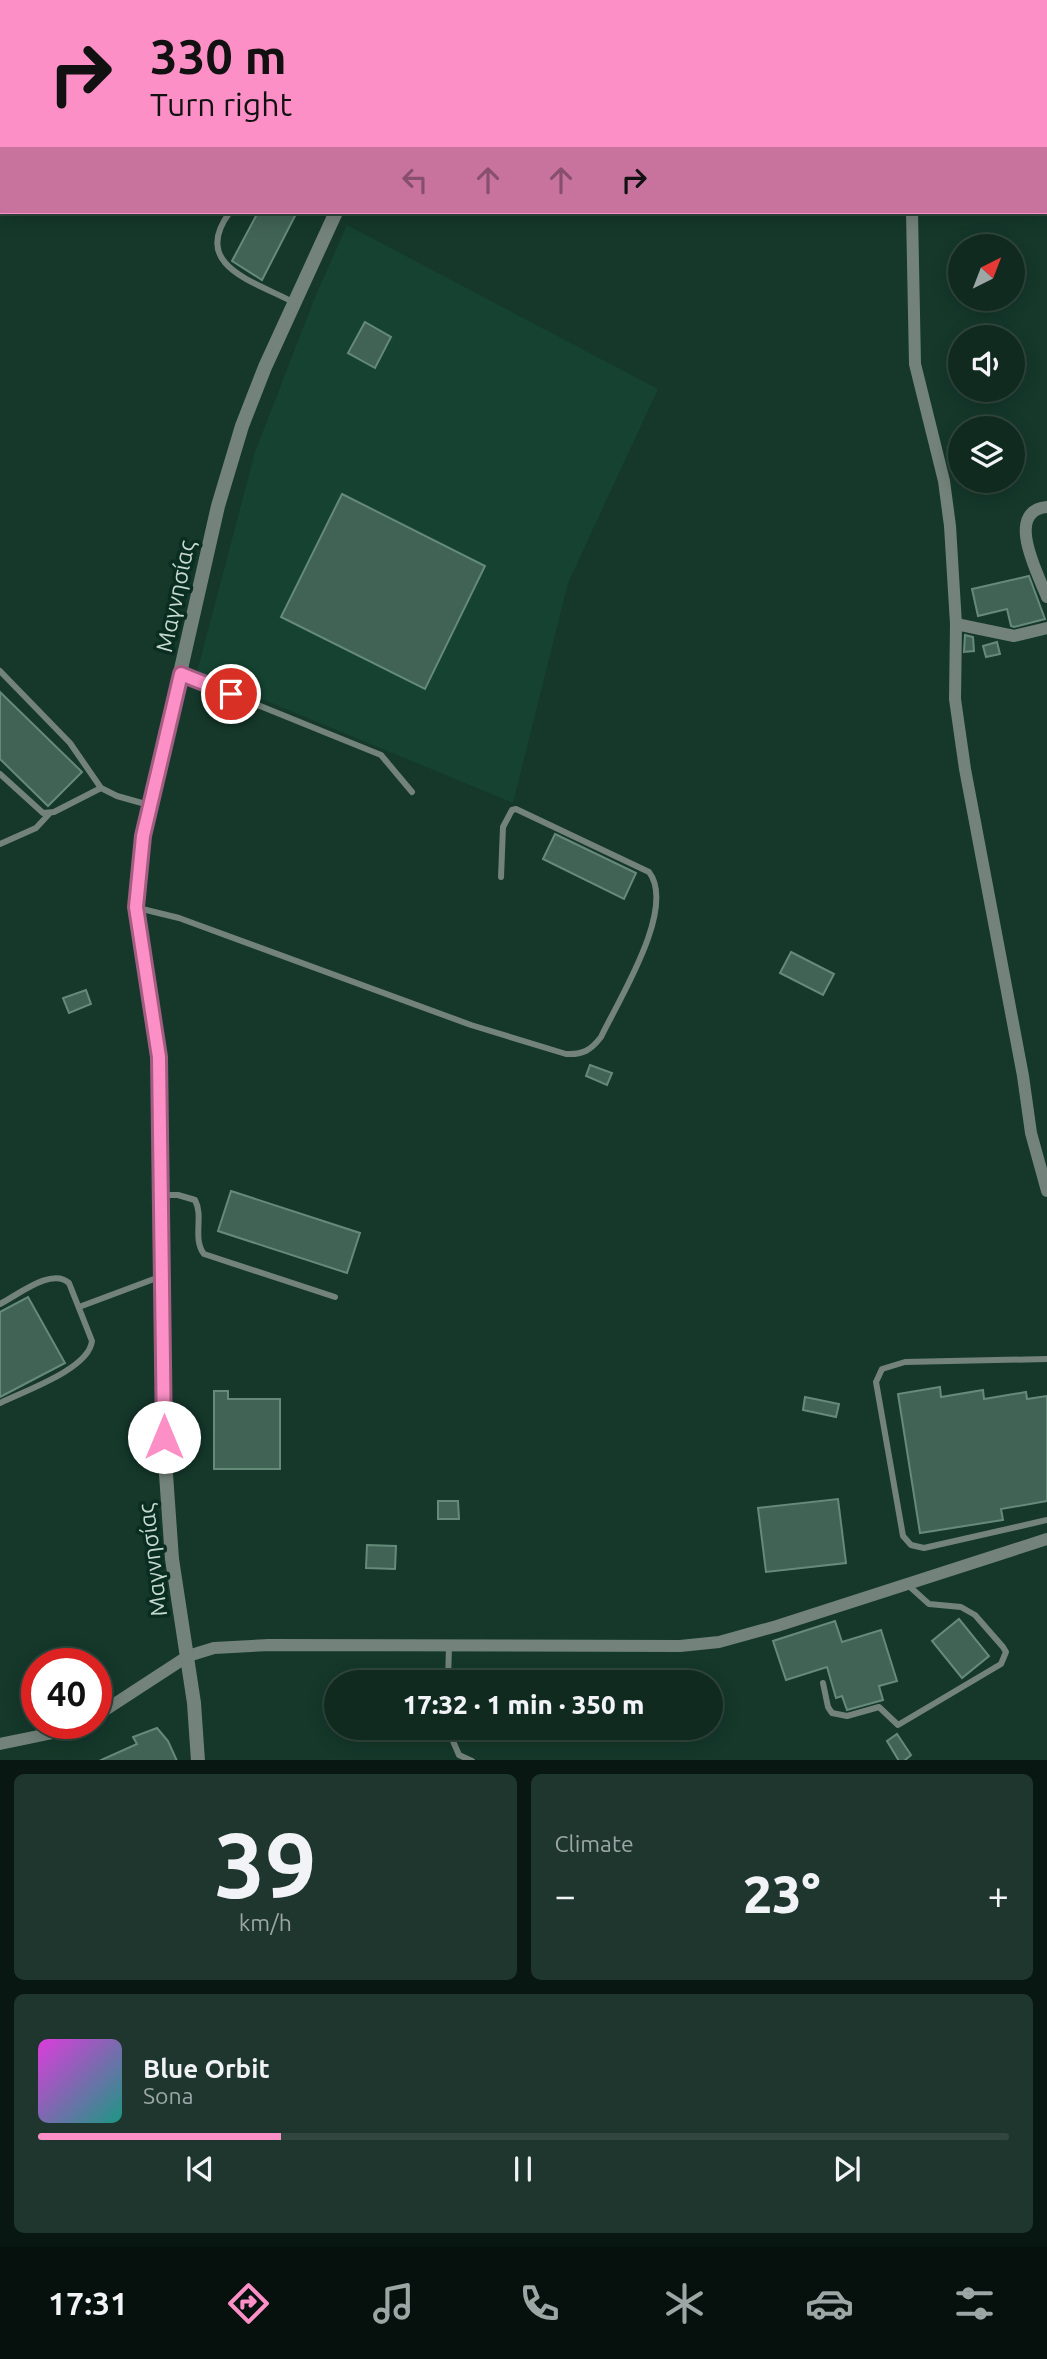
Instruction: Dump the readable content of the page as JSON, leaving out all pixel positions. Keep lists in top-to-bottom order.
{
  "streets": {
    "street": ["Μαγνησίας"]
  },
  "north": "top right",
  "page": {
    "turn": ["330 m", "Turn right"],
    "limit": "40",
    "trip": "17:32 · 1 min · 350 m",
    "tile": [
      ["39", "km/h"],
      "Climate"
    ],
    "heat": ["−", "23°", "+"],
    "song": ["Blue Orbit", "Sona"],
    "tabs": "17:31"
  }
}
